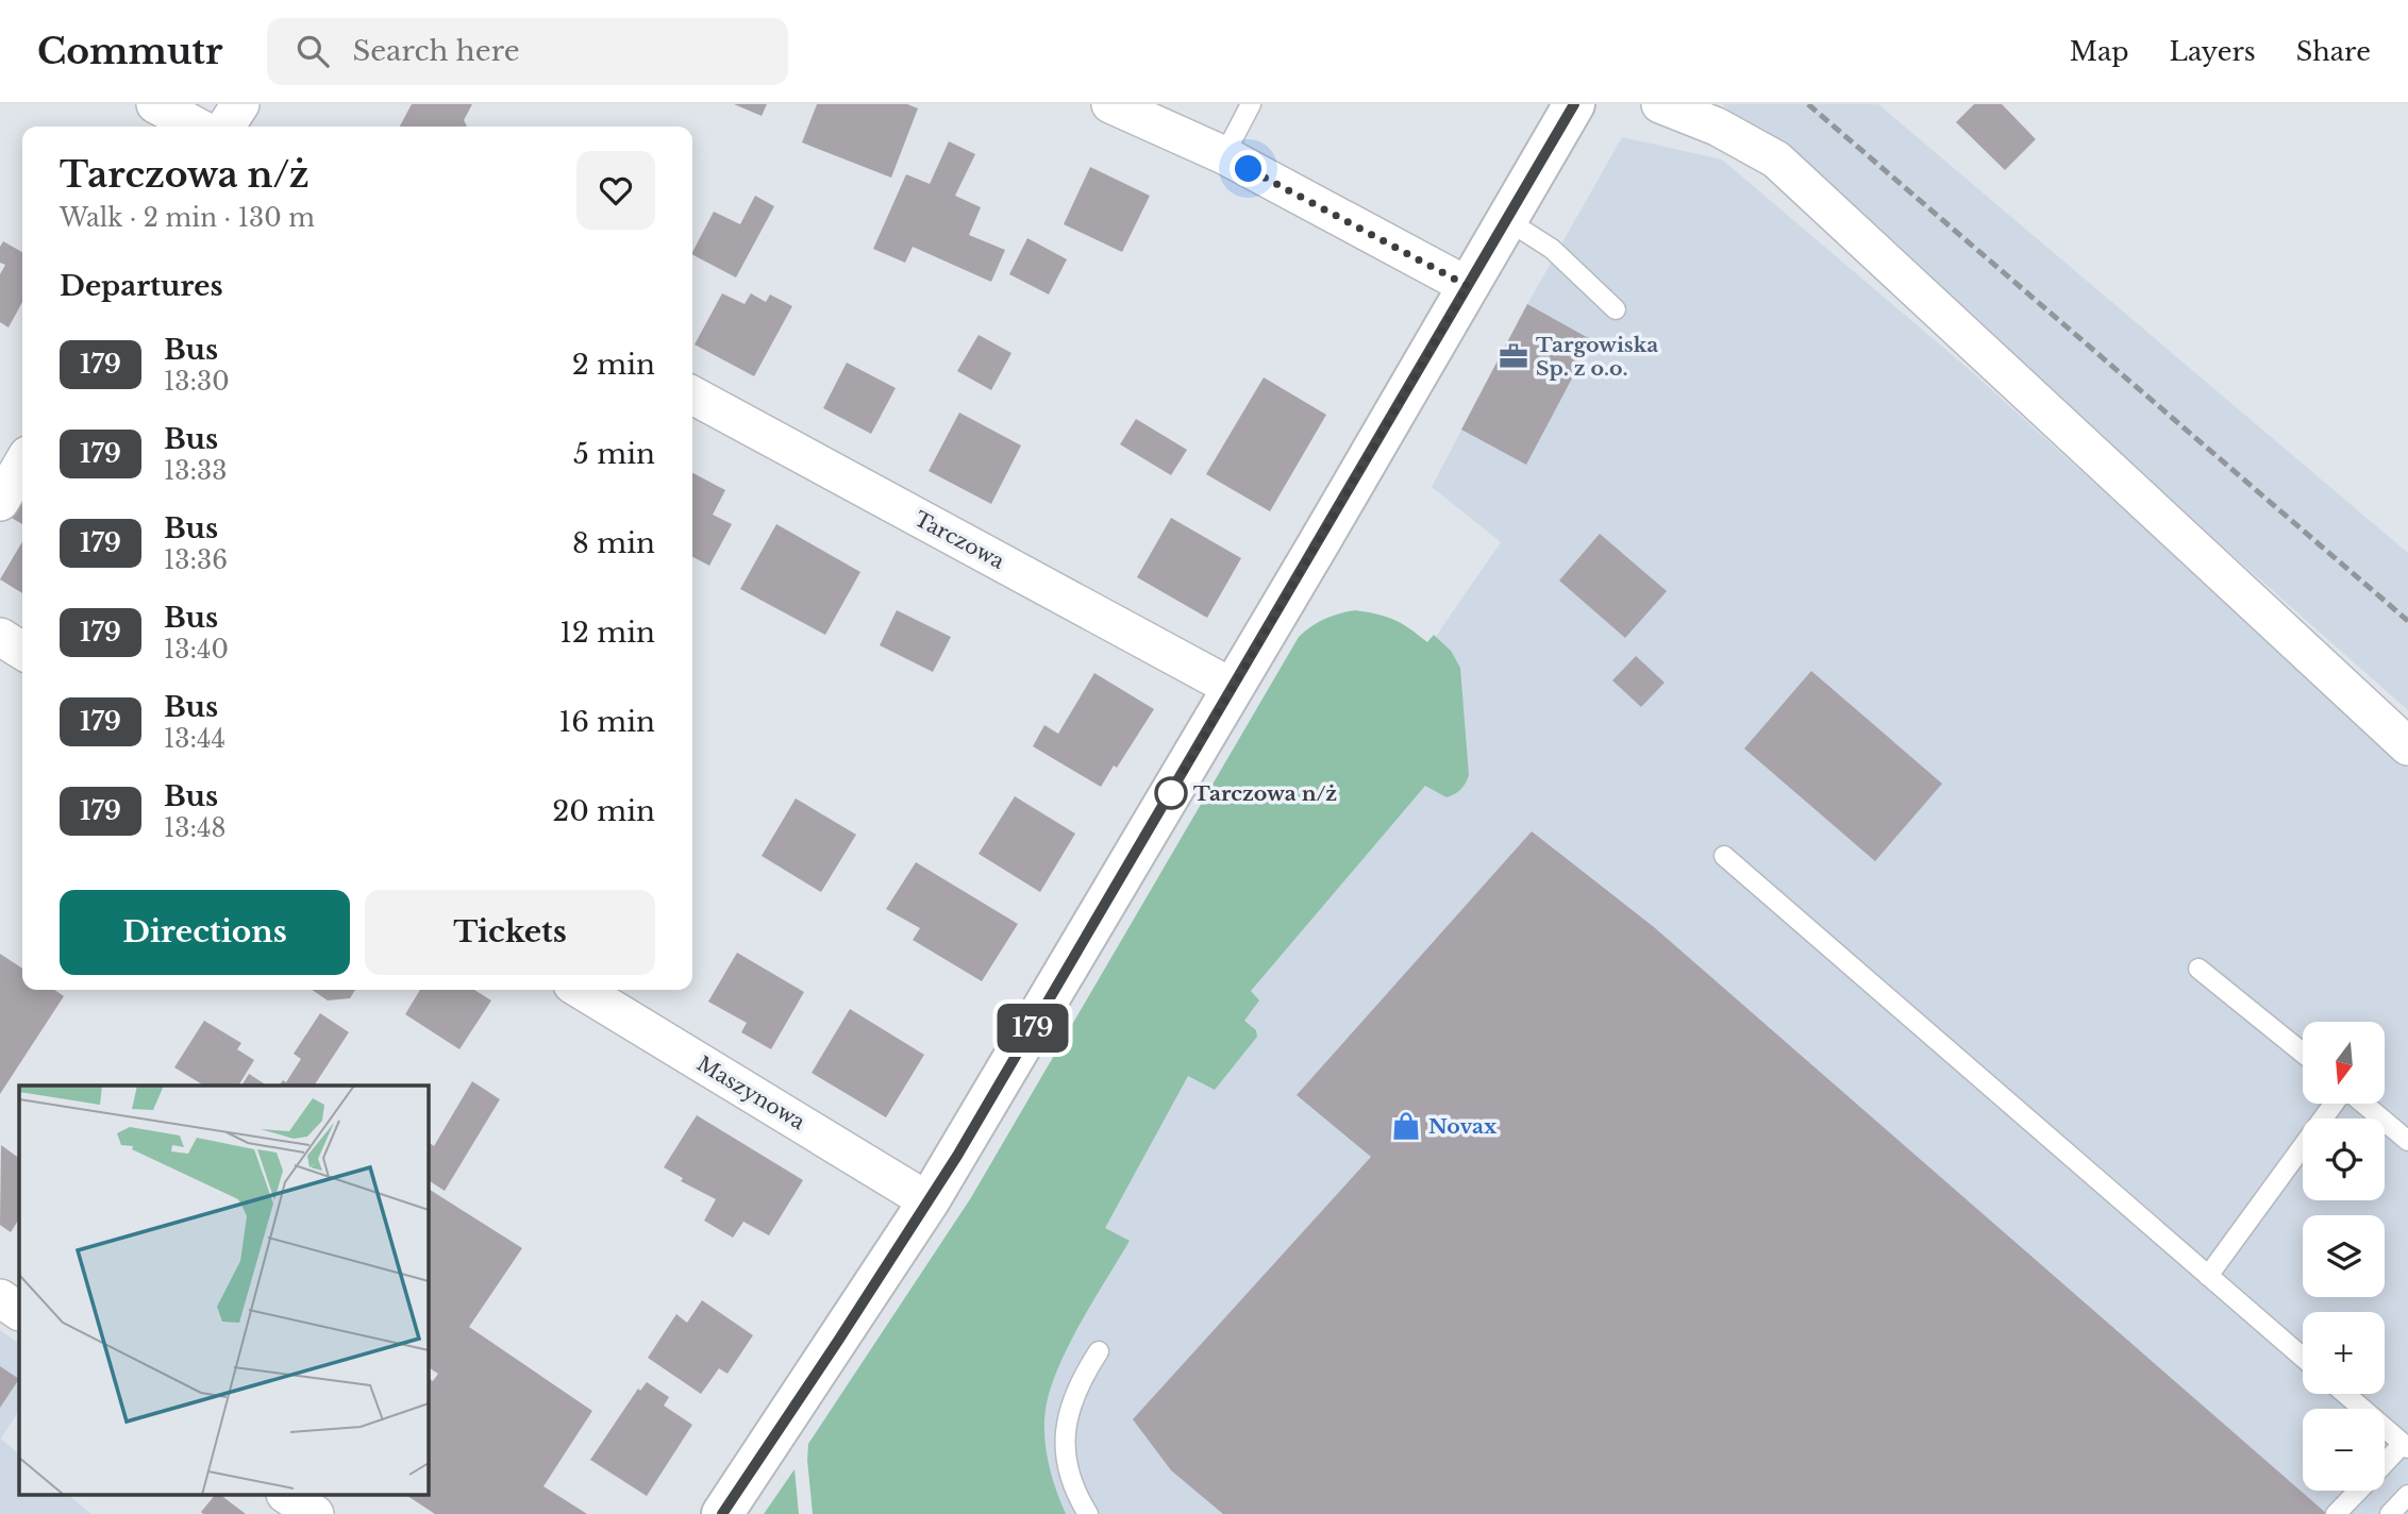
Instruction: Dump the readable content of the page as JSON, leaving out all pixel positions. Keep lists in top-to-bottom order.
{
  "streets": {
    "street": ["Tarczowa", "Maszynowa"]
  },
  "places": {
    "office": ["Targowiska Sp. z o.o."],
    "other": ["Tarczowa n/ż"],
    "shop": ["Novax"]
  },
  "lines": ["bus line 179"],
  "north": "bottom",
  "page": {
    "header": "Commutr",
    "search": "Search here",
    "nav": ["Map", "Layers", "Share"],
    "on_map": "179",
    "heading": [
      ["Tarczowa n/ż", "Walk · 2 min · 130 m"],
      "Departures"
    ],
    "list": [
      {
        "mark": "179",
        "name": "Bus",
        "note": "13:30",
        "value": "2 min"
      },
      {
        "mark": "179",
        "name": "Bus",
        "note": "13:33",
        "value": "5 min"
      },
      {
        "mark": "179",
        "name": "Bus",
        "note": "13:36",
        "value": "8 min"
      },
      {
        "mark": "179",
        "name": "Bus",
        "note": "13:40",
        "value": "12 min"
      },
      {
        "mark": "179",
        "name": "Bus",
        "note": "13:44",
        "value": "16 min"
      },
      {
        "mark": "179",
        "name": "Bus",
        "note": "13:48",
        "value": "20 min"
      }
    ],
    "buttons": ["Directions", "Tickets"],
    "map_buttons": ["+", "−"]
  }
}
